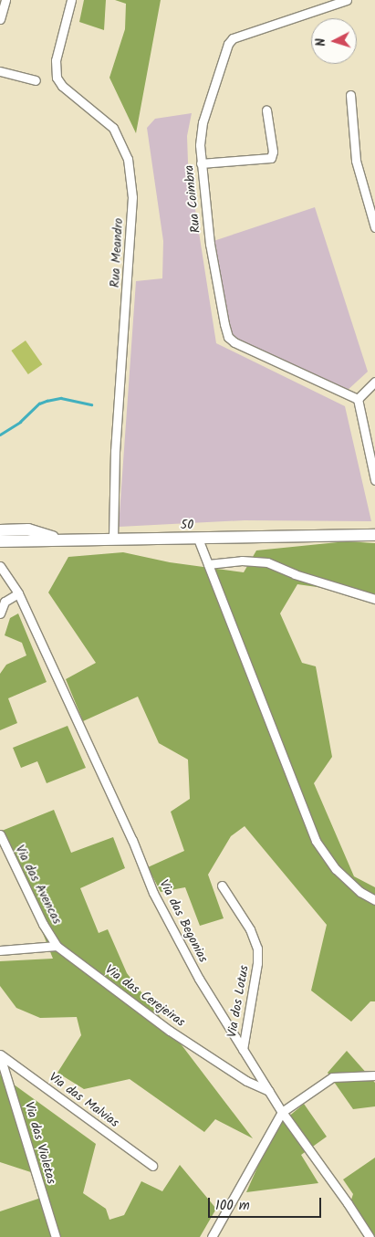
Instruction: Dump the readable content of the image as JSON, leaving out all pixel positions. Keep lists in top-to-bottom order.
{
  "streets": {
    "main road": ["50"],
    "street": [
      "Rua Coimbra",
      "Rua Meandro",
      "Via das Avencas",
      "Via das Begonias",
      "Via das Cerejeiras",
      "Via dos Lotus",
      "Via das Malvias",
      "Via das Violetas"
    ]
  },
  "crossings": [
    ["Rua Meandro", "50"],
    ["Via das Avencas", "Via das Cerejeiras"],
    ["Via das Begonias", "Via das Cerejeiras"],
    ["Via das Begonias", "Via dos Lotus"],
    ["Via das Malvias", "Via das Violetas"]
  ],
  "scale_bar": "100 m",
  "north": "left"
}
